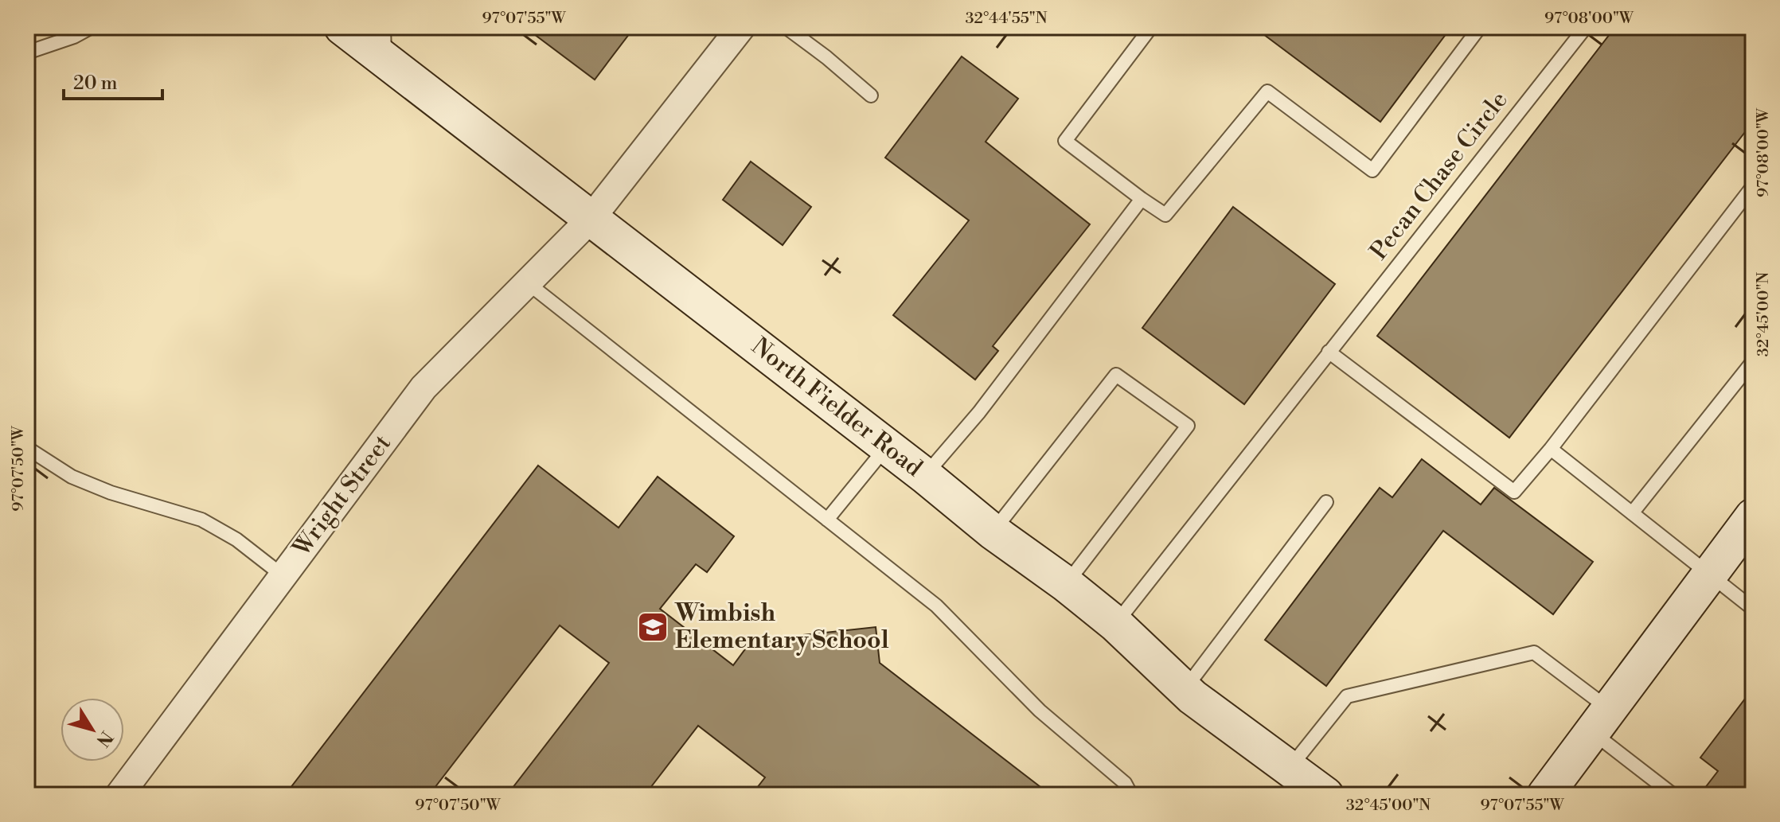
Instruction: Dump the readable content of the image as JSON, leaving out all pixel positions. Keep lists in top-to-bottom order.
{
  "streets": {
    "main road": ["North Fielder Road"],
    "street": ["Wright Street"],
    "lane": ["Pecan Chase Circle"]
  },
  "crossings": [
    ["Pecan Chase Circle", "North Fielder Road"],
    ["North Fielder Road", "Wright Street"]
  ],
  "places": {
    "school or university": ["Wimbish Elementary School"]
  },
  "scale_bar": "20 m",
  "north": "bottom right",
  "coordinates": [
    "97°07'55\"W",
    "32°44'55\"N",
    "97°08'00\"W",
    "32°45'00\"N",
    "97°07'50\"W"
  ]
}
